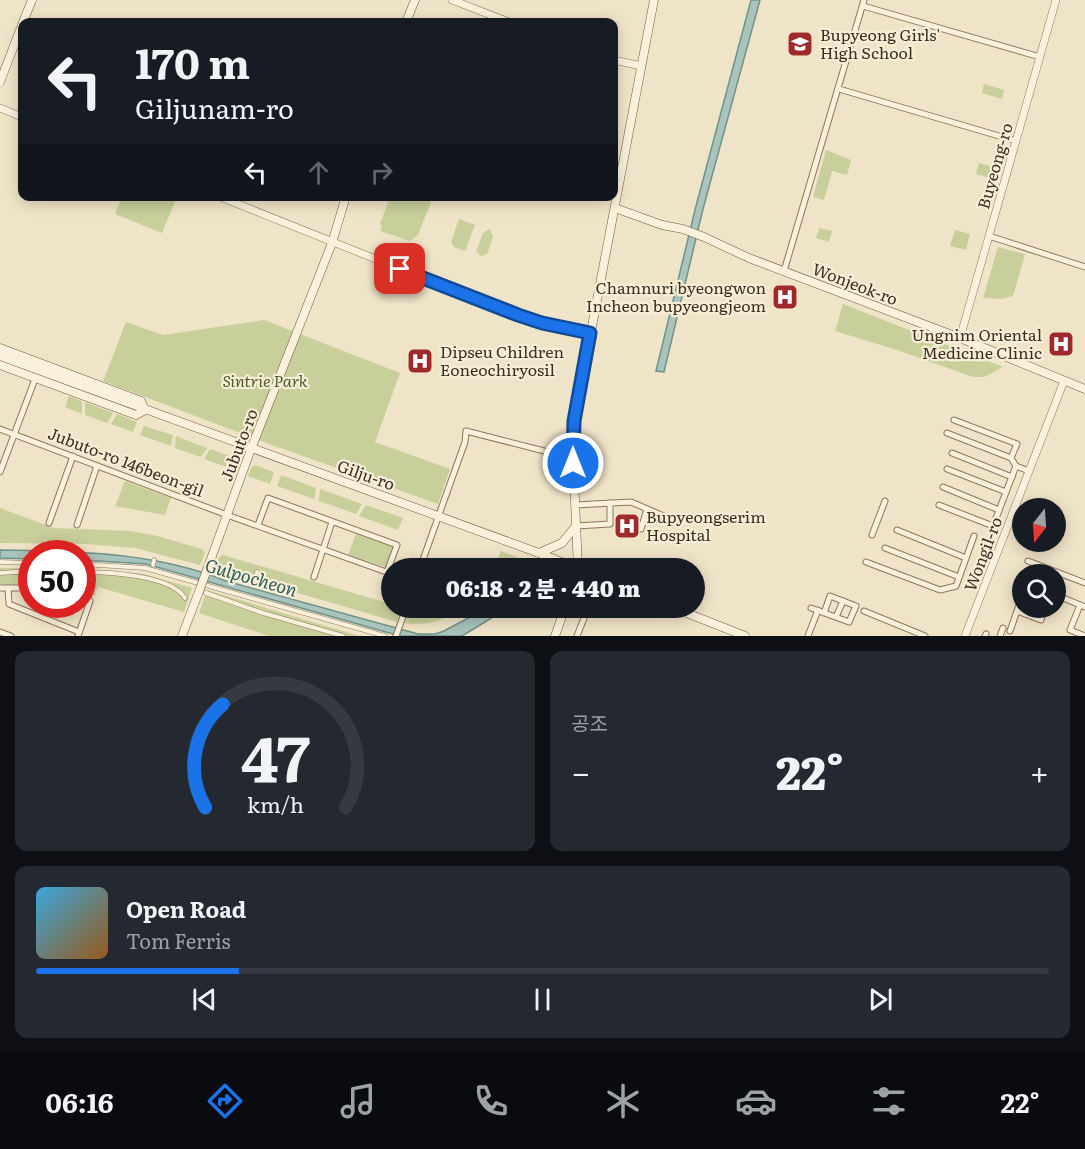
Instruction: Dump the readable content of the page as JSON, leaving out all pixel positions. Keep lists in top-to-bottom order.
{
  "streets": {
    "main road": ["Wonjeok-ro", "Jubuto-ro", "Gilju-ro"],
    "street": ["Buyeong-ro", "Jubuto-ro 146beon-gil", "Wongil-ro"]
  },
  "crossings": [
    ["Buyeong-ro", "Wonjeok-ro"],
    ["Wonjeok-ro", "Wongil-ro"],
    ["Jubuto-ro", "Jubuto-ro 146beon-gil"],
    ["Jubuto-ro", "Gilju-ro"]
  ],
  "water": ["Gulpocheon"],
  "parks": ["Sintrie Park"],
  "places": {
    "school or university": ["Bupyeong Girls' High School"],
    "hospital": [
      "Chamnuri byeongwon Incheon bupyeongjeom",
      "Ungnim Oriental Medicine Clinic",
      "Dipseu Children Eoneochiryosil",
      "Bupyeongserim Hospital"
    ]
  },
  "north": "bottom",
  "page": {
    "turn": ["170 m", "Giljunam-ro"],
    "limit": "50",
    "trip": "06:18 · 2 분 · 440 m",
    "tile": "공조",
    "heat": ["−", "22°", "+"],
    "song": ["Open Road", "Tom Ferris"],
    "tabs": ["06:16", "22°"],
    "gauge": ["47", "km/h"]
  }
}
